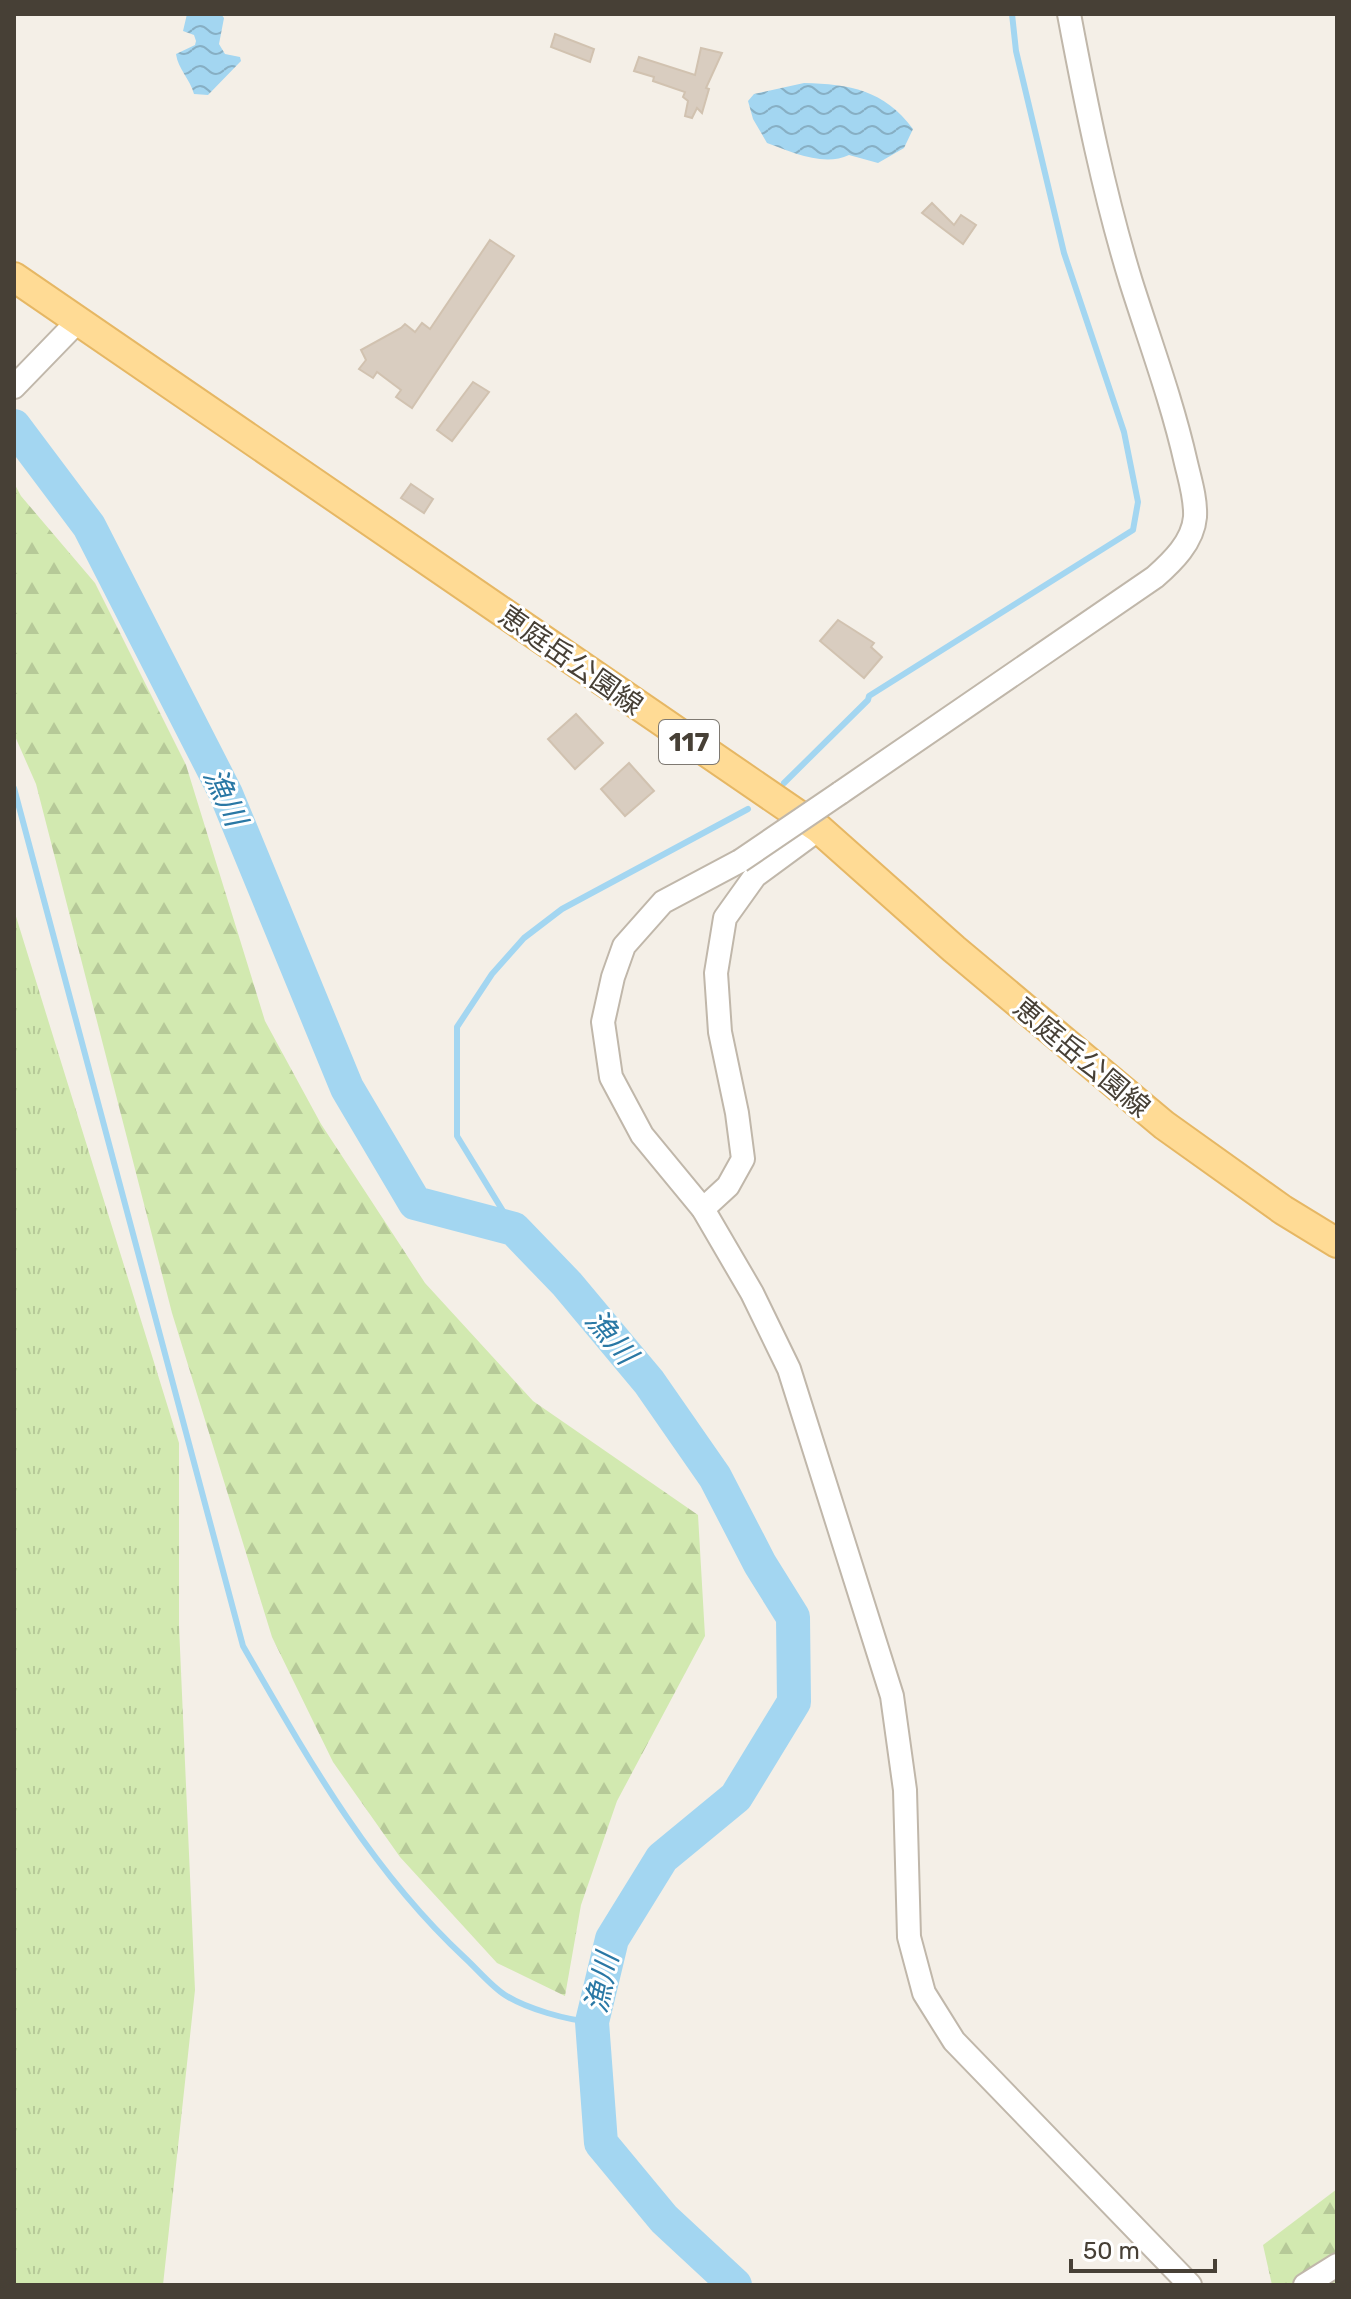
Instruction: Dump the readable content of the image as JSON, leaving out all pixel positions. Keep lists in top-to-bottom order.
{
  "streets": {
    "main road": ["恵庭岳公園線", "117"]
  },
  "water": ["漁川"],
  "scale_bar": "50 m"
}
